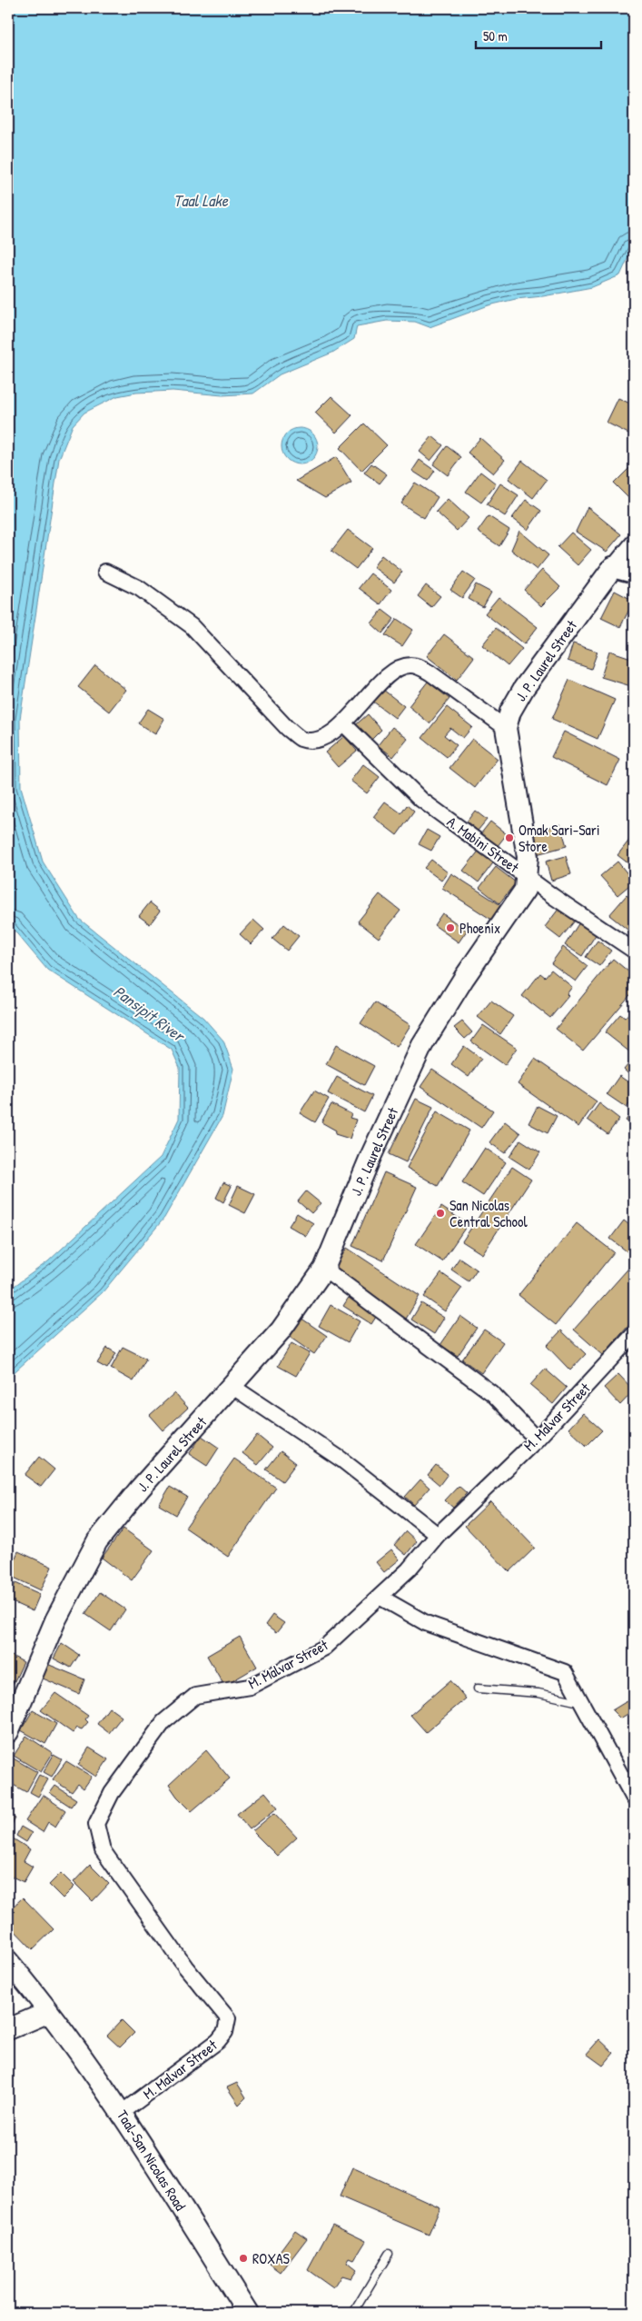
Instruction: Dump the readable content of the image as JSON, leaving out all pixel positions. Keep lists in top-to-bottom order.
{
  "streets": {
    "main road": ["J. P. Laurel Street", "Taal-San Nicolas Road"],
    "street": ["A. Mabini Street", "M. Malvar Street"]
  },
  "crossings": [
    ["J. P. Laurel Street", "A. Mabini Street"],
    ["M. Malvar Street", "Taal-San Nicolas Road"]
  ],
  "water": ["Taal Lake", "Pansipit River"],
  "places": [
    "Omak Sari-Sari Store",
    "Phoenix",
    "San Nicolas Central School",
    "ROXAS"
  ],
  "scale_bar": "50 m"
}
